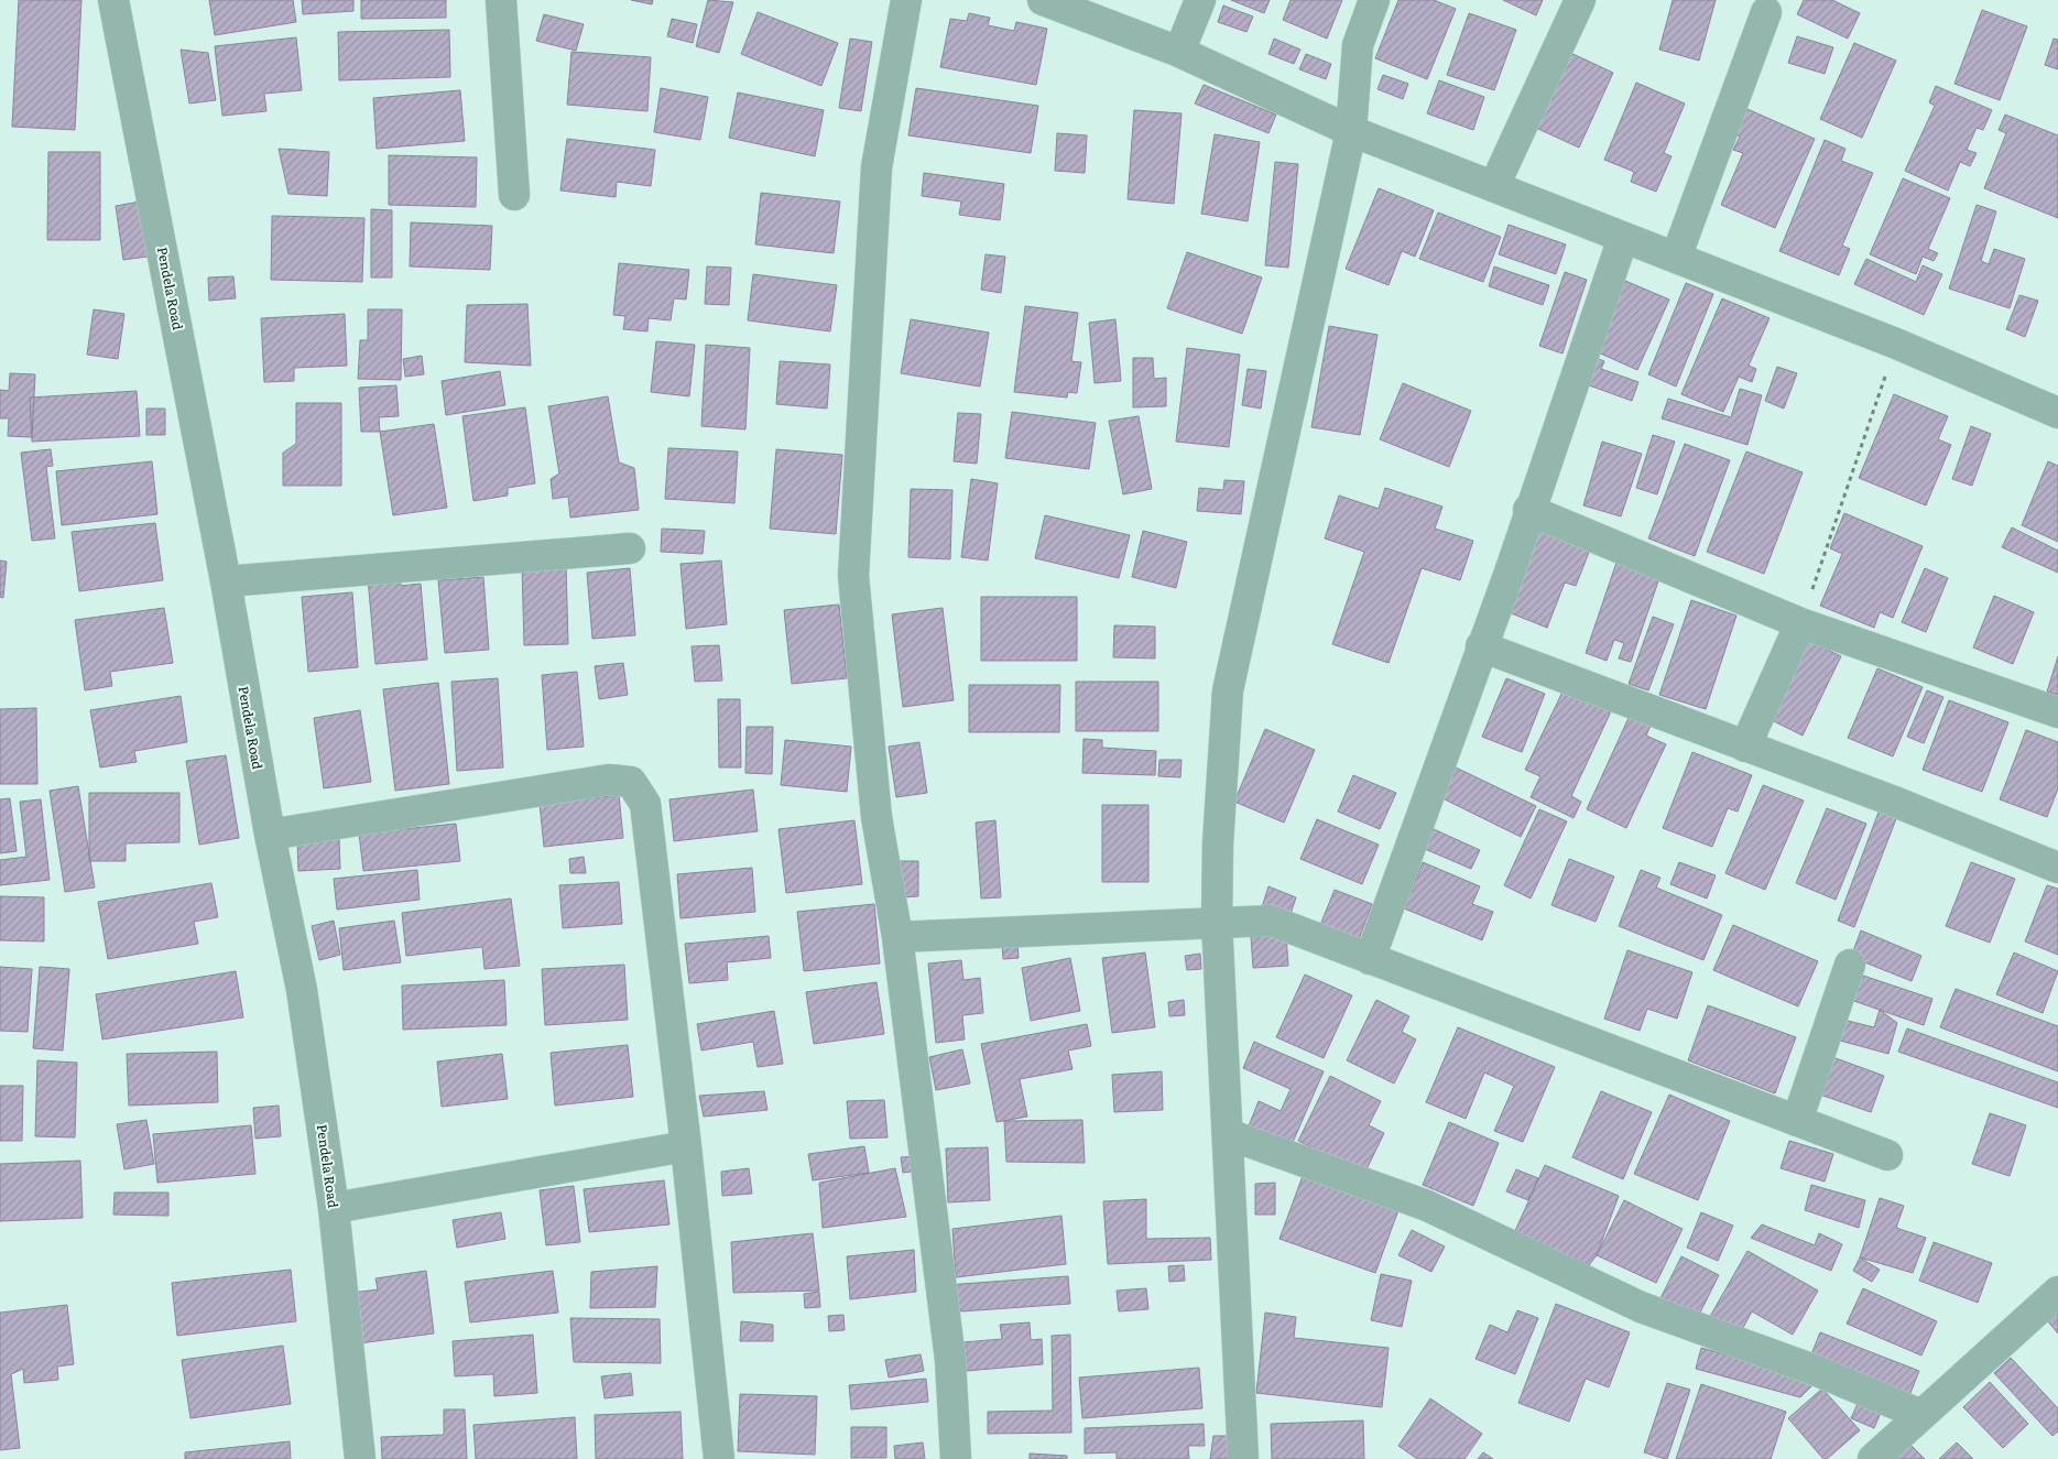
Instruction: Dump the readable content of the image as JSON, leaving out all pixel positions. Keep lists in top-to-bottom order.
{
  "streets": {
    "street": ["Pendela Road"]
  }
}
